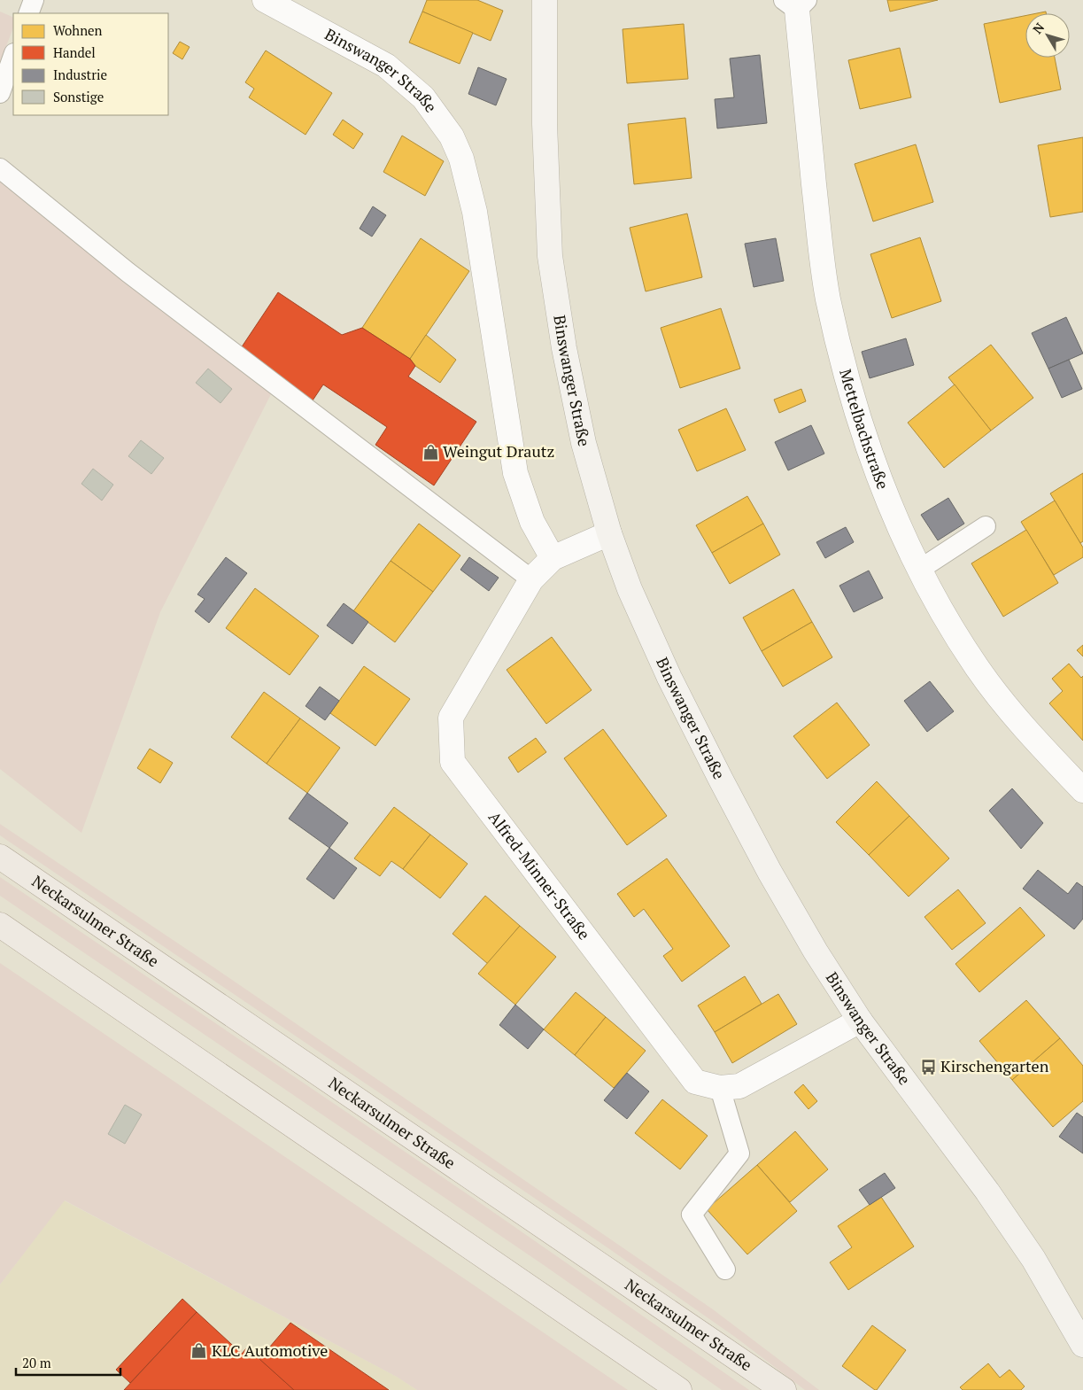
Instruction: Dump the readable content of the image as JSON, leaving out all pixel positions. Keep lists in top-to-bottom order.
{
  "streets": {
    "main road": ["Binswanger Straße", "Neckarsulmer Straße"],
    "street": ["Mettelbachstraße", "Alfred-Minner-Straße"]
  },
  "crossings": [
    ["Binswanger Straße", "Alfred-Minner-Straße"]
  ],
  "places": {
    "shop": ["Weingut Drautz", "KLC Automotive"],
    "bus stop": ["Kirschengarten"]
  },
  "legend": [
    "Wohnen",
    "Handel",
    "Industrie",
    "Sonstige"
  ],
  "scale_bar": "20 m",
  "north": "top left"
}
